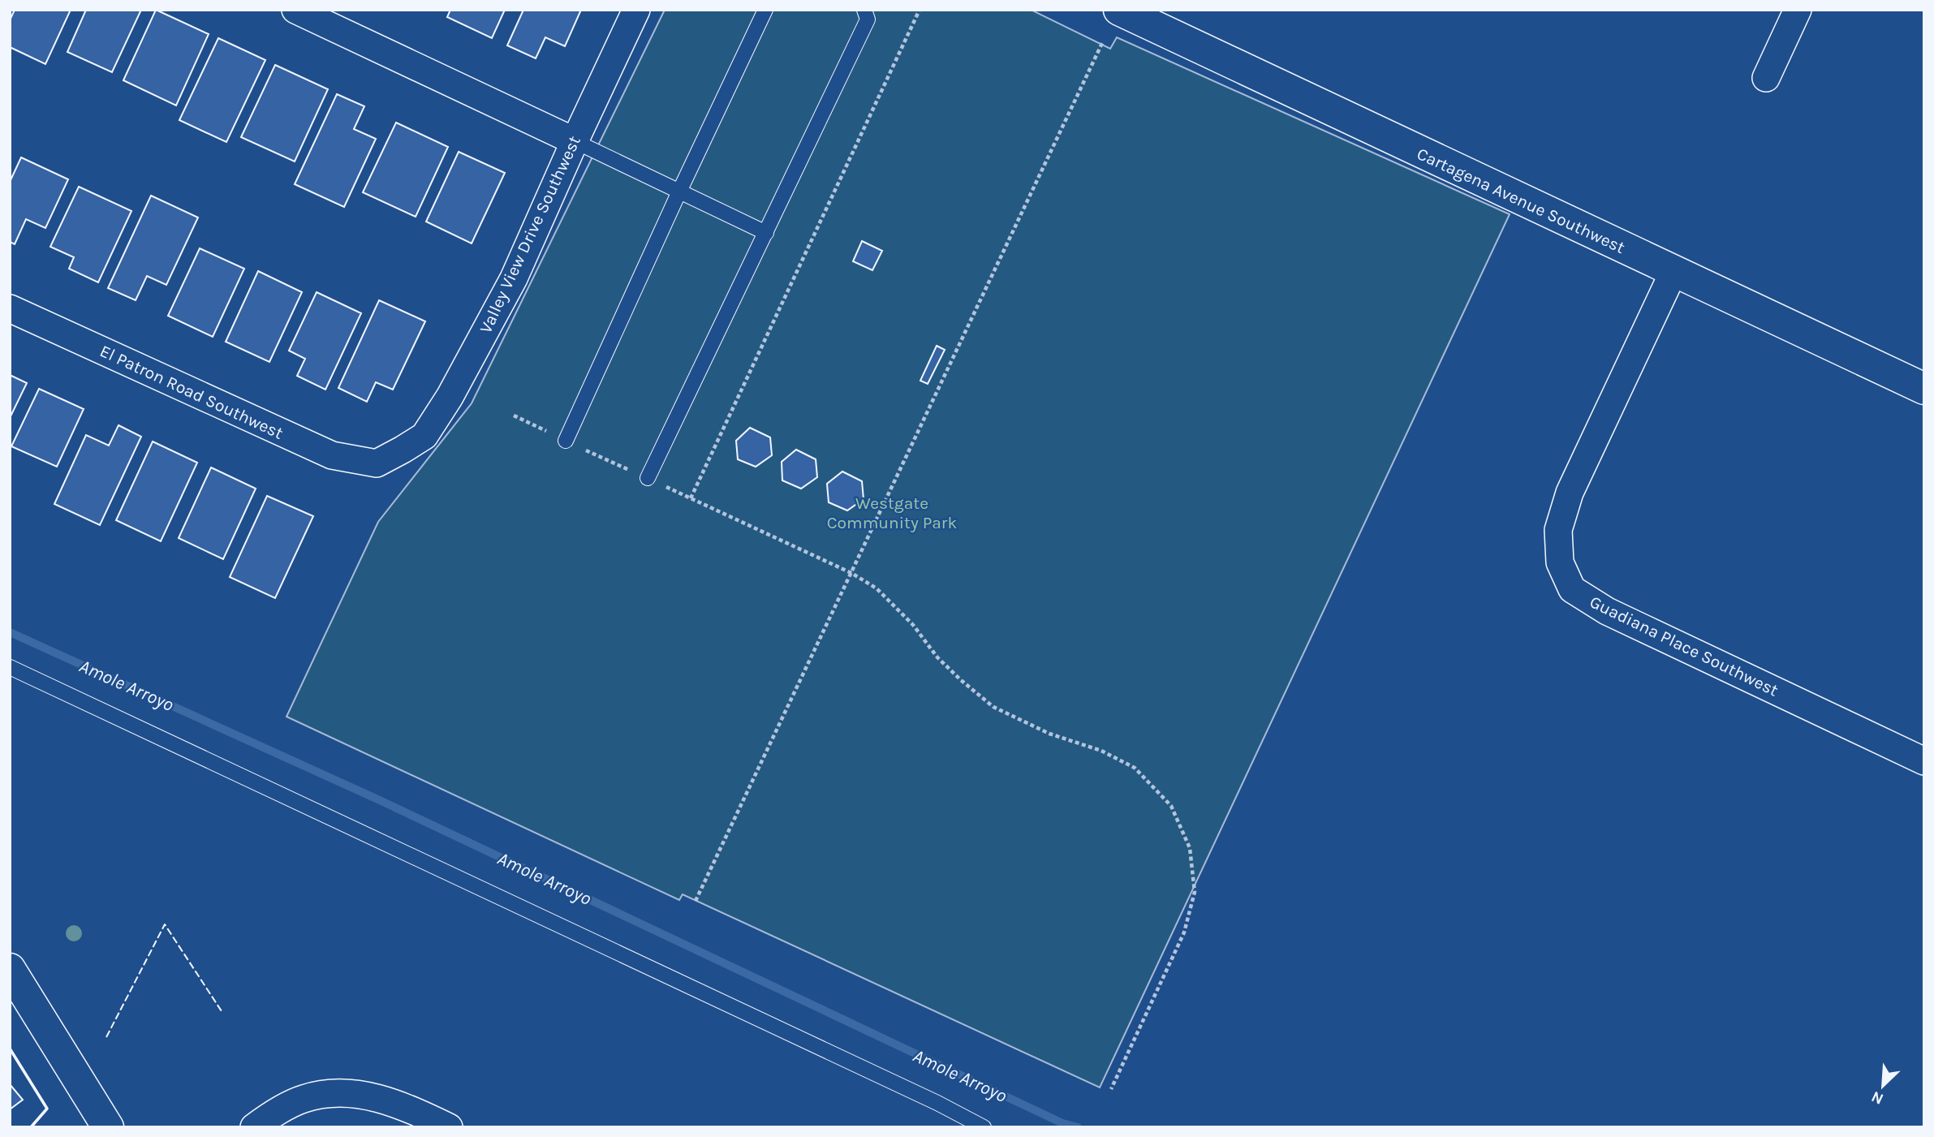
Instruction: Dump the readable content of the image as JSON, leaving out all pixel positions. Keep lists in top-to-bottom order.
{
  "streets": {
    "street": [
      "Cartagena Avenue Southwest",
      "Valley View Drive Southwest",
      "El Patron Road Southwest",
      "Guadiana Place Southwest"
    ]
  },
  "crossings": [
    ["Cartagena Avenue Southwest", "Guadiana Place Southwest"],
    ["Valley View Drive Southwest", "El Patron Road Southwest"]
  ],
  "water": ["Amole Arroyo"],
  "parks": ["Westgate Community Park"],
  "north": "bottom left"
}
